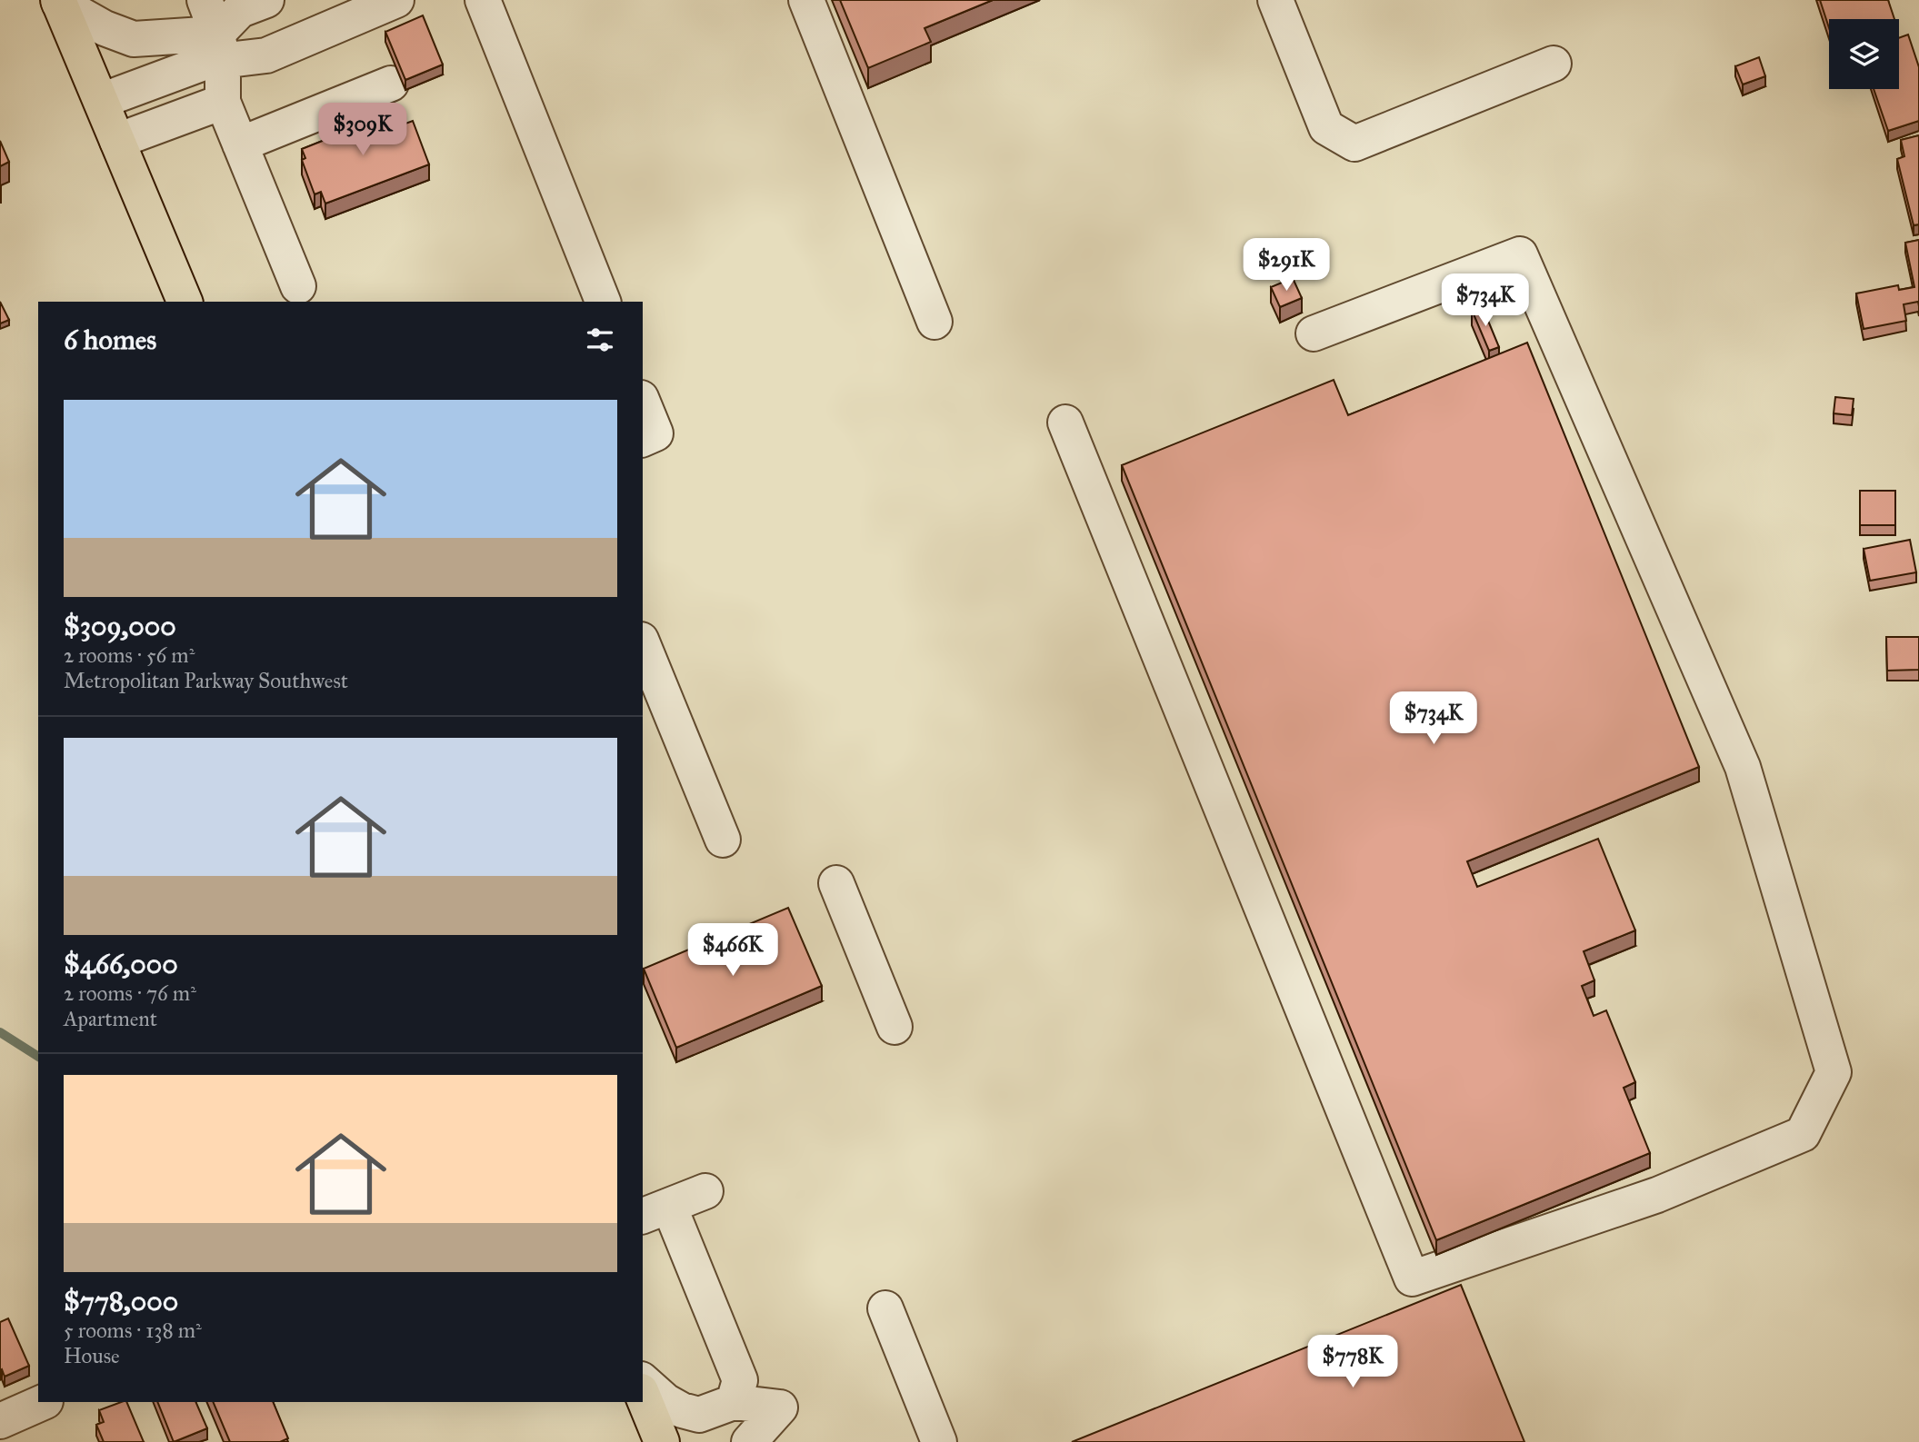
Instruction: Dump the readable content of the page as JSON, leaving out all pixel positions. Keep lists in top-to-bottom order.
{
  "page": {
    "price": [
      "$309K",
      "$291K",
      "$734K",
      "$734K",
      "$466K",
      "$778K"
    ],
    "heading": "6 homes",
    "list": [
      {
        "name": "$309,000",
        "note": "2 rooms · 56 m² · Metropolitan Parkway Southwest"
      },
      {
        "name": "$466,000",
        "note": "2 rooms · 76 m² · Apartment"
      },
      {
        "name": "$778,000",
        "note": "5 rooms · 138 m² · House"
      }
    ]
  }
}
